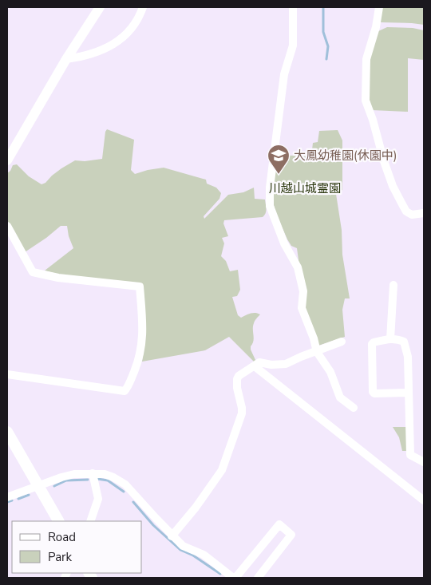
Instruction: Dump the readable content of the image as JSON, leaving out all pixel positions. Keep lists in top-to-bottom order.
{
  "parks": ["川越山城霊園"],
  "places": {
    "school or university": ["大鳳幼稚園(休園中)"]
  },
  "legend": ["Road", "Park"]
}
